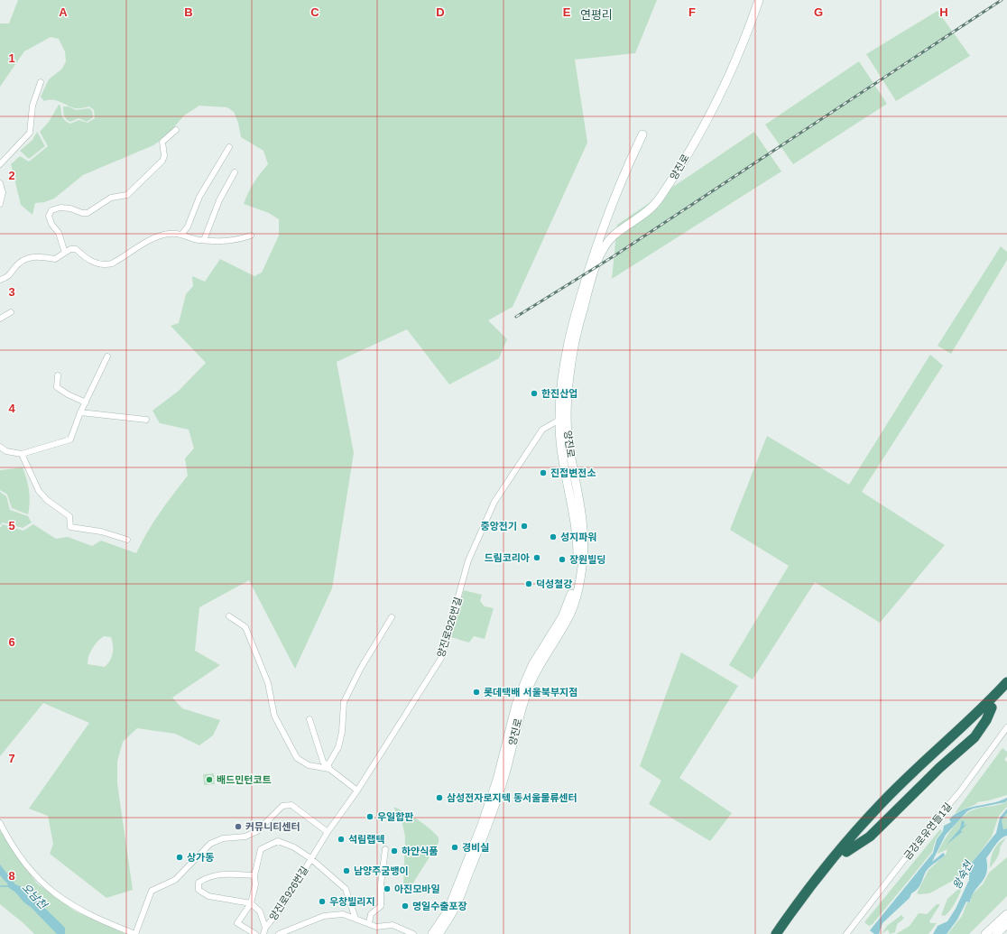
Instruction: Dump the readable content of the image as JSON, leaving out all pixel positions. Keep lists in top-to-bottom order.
{
  "streets": {
    "main road": ["양진로"],
    "street": ["양진로926번길", "금강로유연들1길"]
  },
  "crossings": [
    ["양진로", "양진로926번길"]
  ],
  "districts": ["연평리"],
  "water": ["왕숙천", "오남천"],
  "places": [
    "한진산업",
    "진접변전소",
    "중앙전기",
    "성지파워",
    "드림코리아",
    "장원빌딩",
    "덕성철강",
    "롯데택배 서울북부지점",
    "배드민턴코트",
    "삼성전자로지텍 동서울물류센터",
    "우일합판",
    "커뮤니티센터",
    "석림랩텍",
    "경비실",
    "하얀식품",
    "상가동",
    "남양주굼뱅이",
    "아진모바일",
    "우창빌리지",
    "명일수출포장"
  ],
  "grid": {
    "columns": [
      "A",
      "B",
      "C",
      "D",
      "E",
      "F",
      "G",
      "H"
    ],
    "rows": [
      "1",
      "2",
      "3",
      "4",
      "5",
      "6",
      "7",
      "8"
    ]
  }
}
